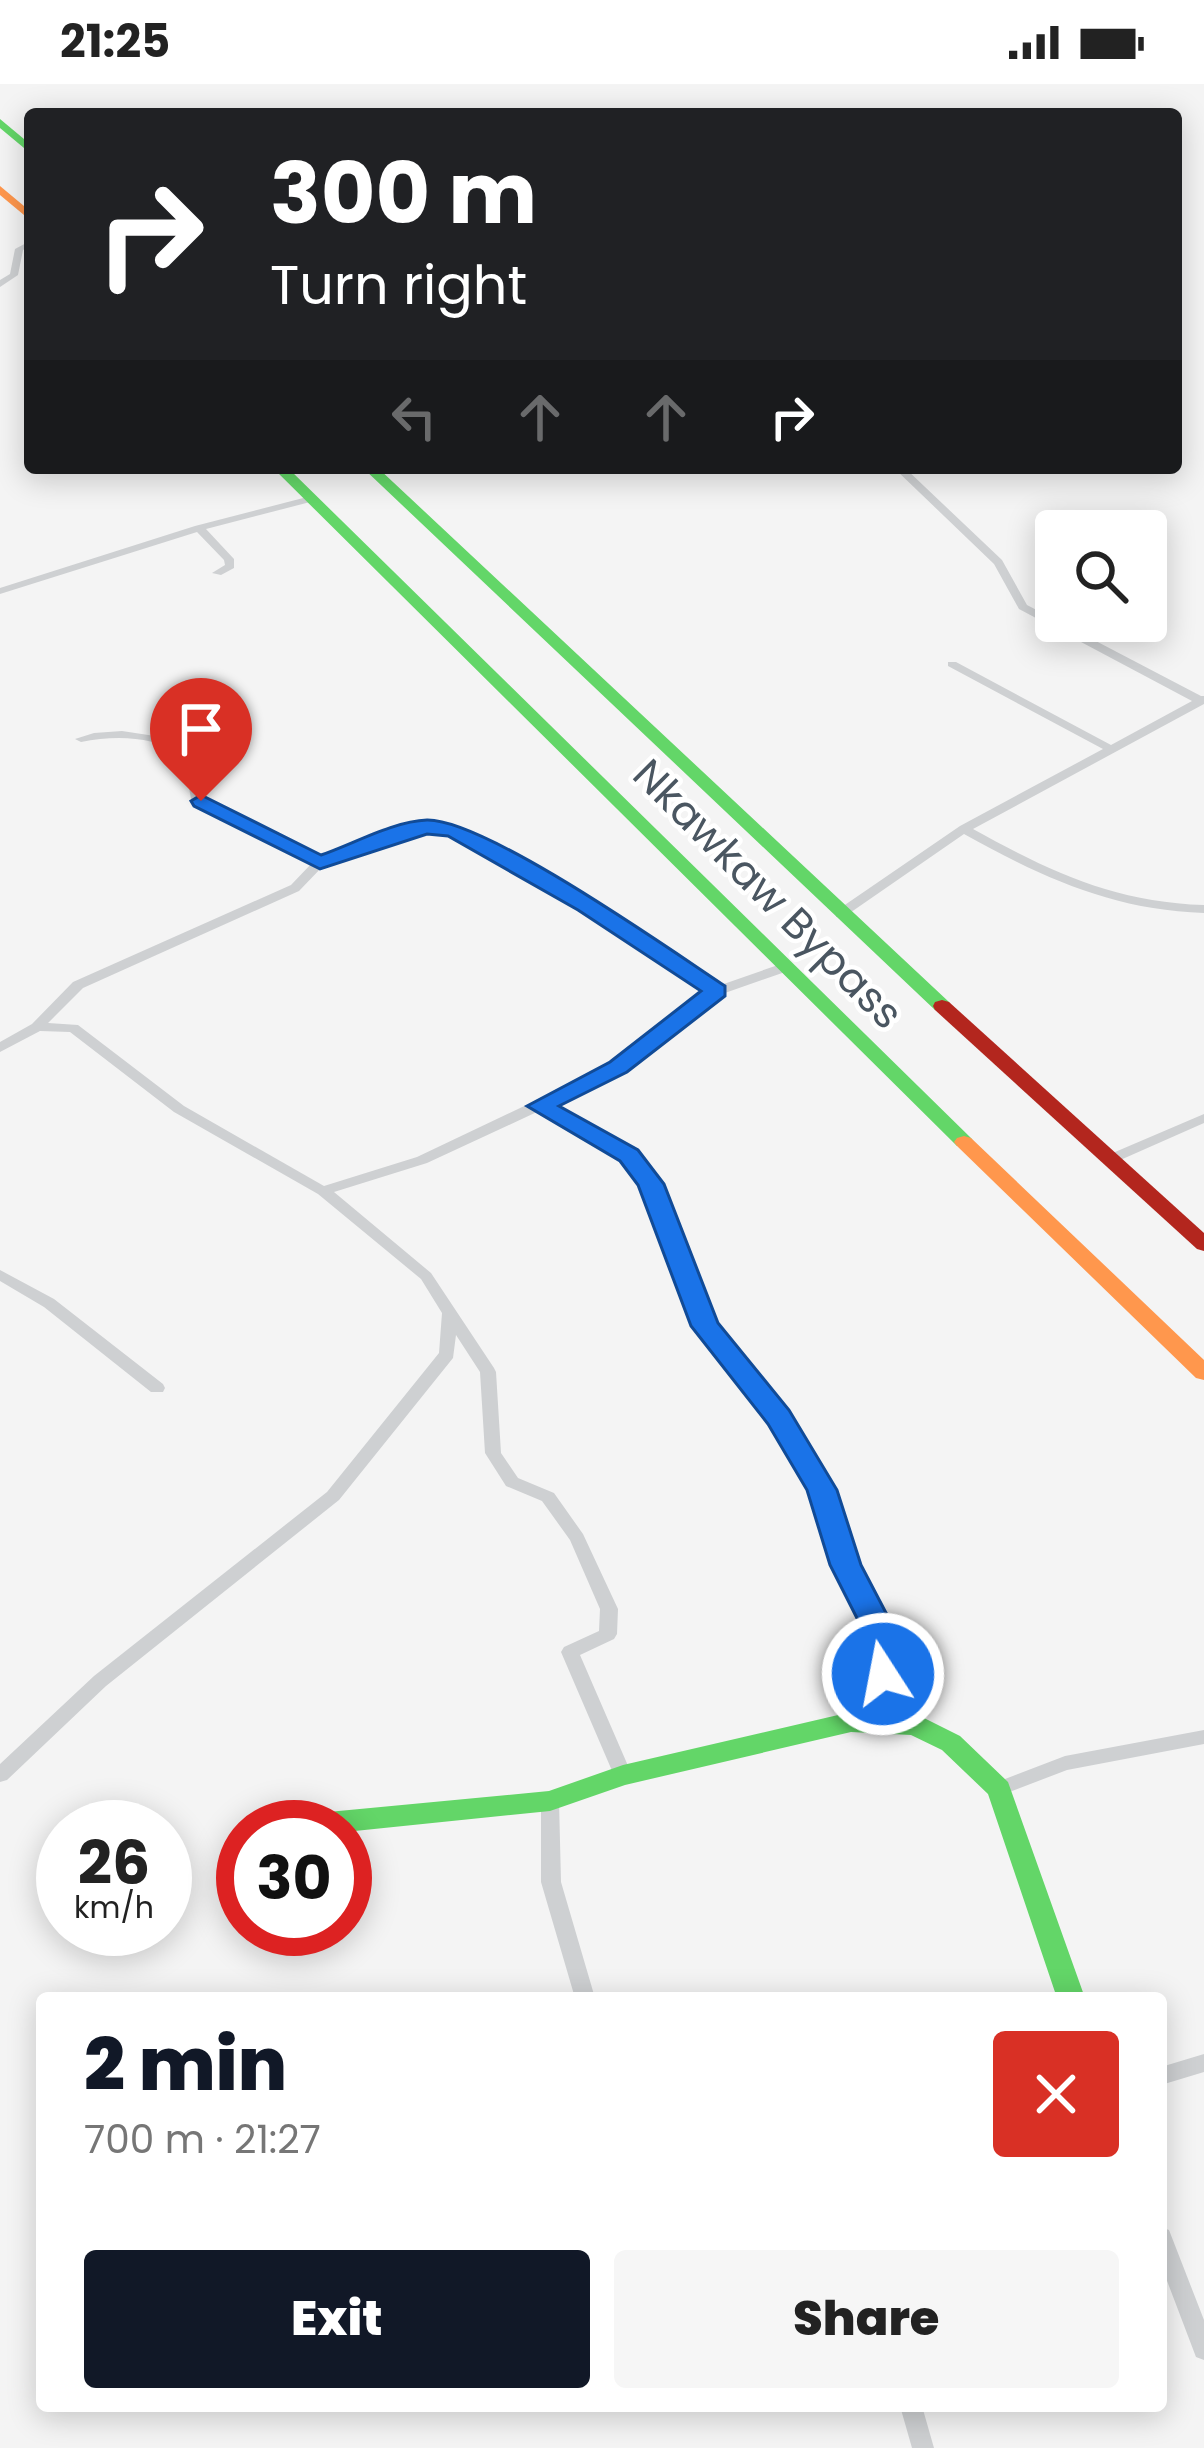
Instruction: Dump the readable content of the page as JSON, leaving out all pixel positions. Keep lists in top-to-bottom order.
{
  "streets": {
    "main road": ["Nkawkaw Bypass"]
  },
  "page": {
    "status": "21:25",
    "turn": ["300 m", "Turn right"],
    "speed": "26 km/h",
    "limit": "30",
    "heading": ["2 min", "700 m · 21:27"],
    "buttons": ["Exit", "Share"]
  }
}
